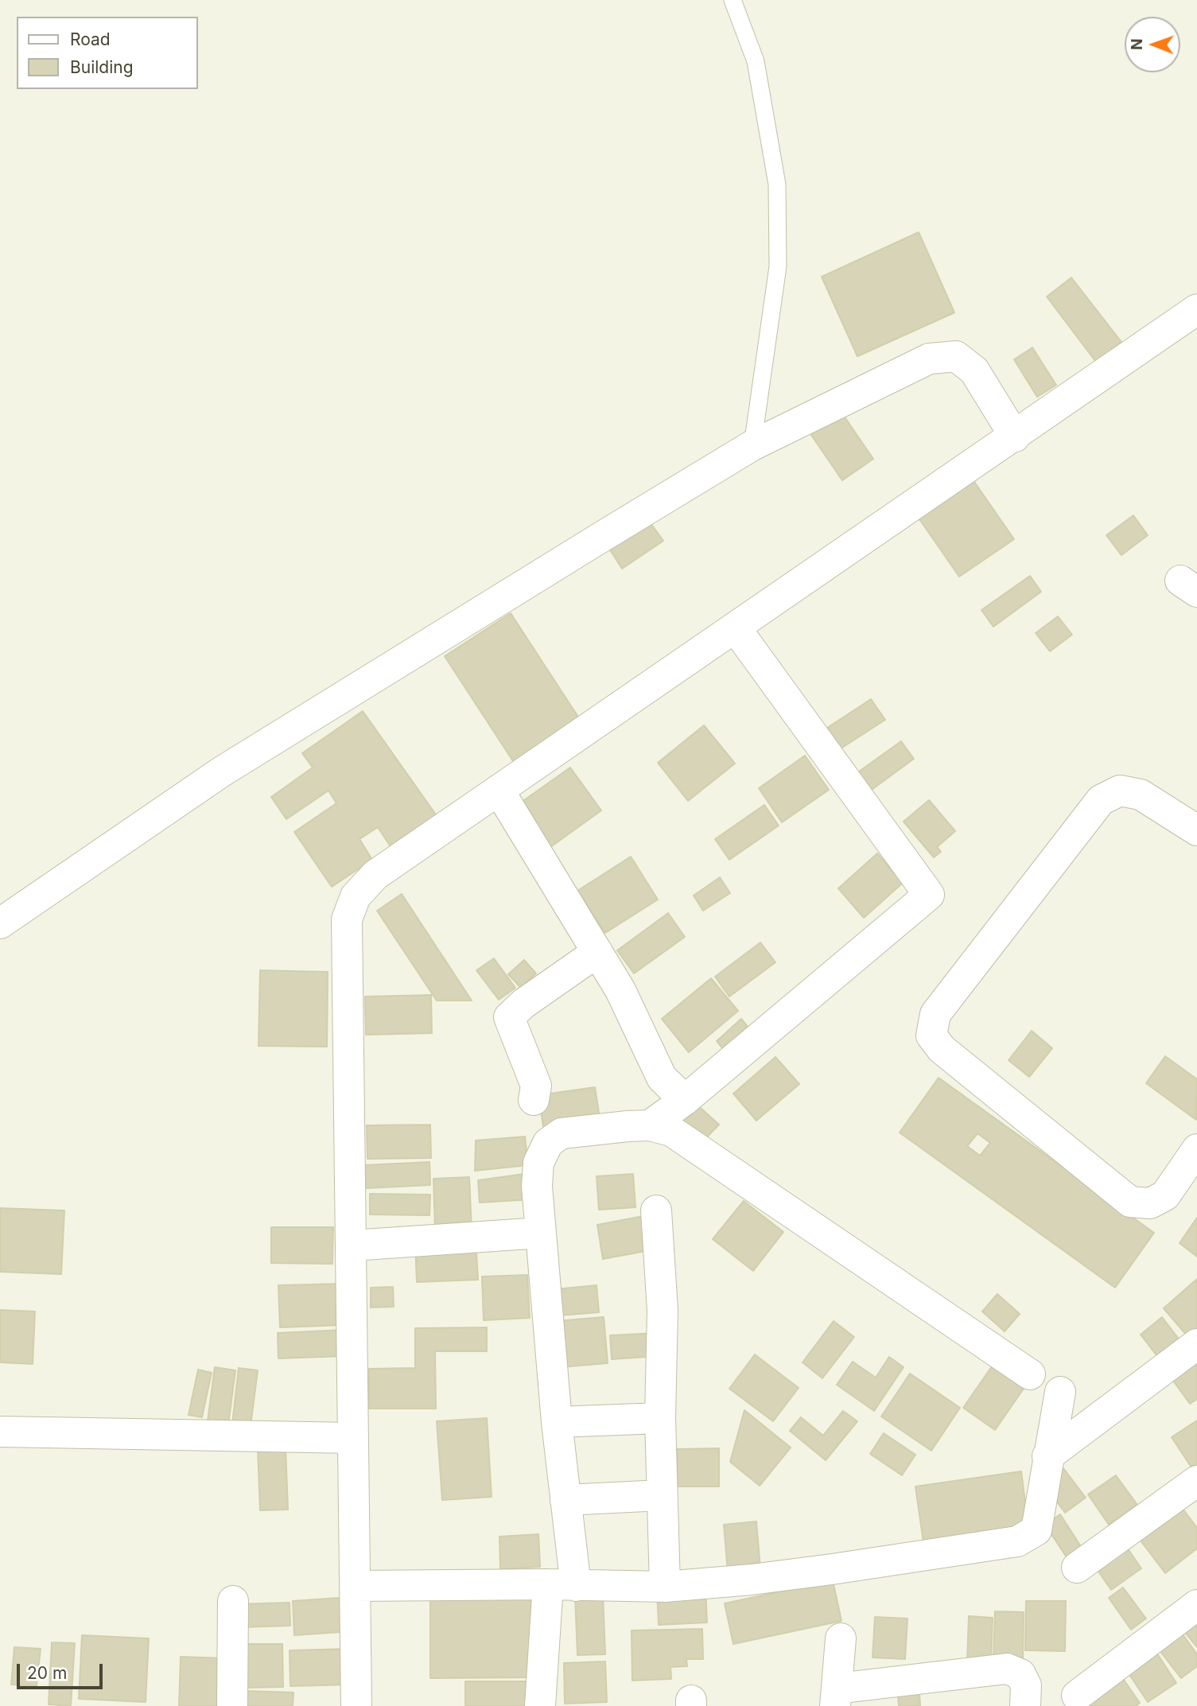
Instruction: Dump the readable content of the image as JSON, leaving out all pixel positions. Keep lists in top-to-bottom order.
{
  "legend": ["Road", "Building"],
  "scale_bar": "20 m",
  "north": "left"
}
